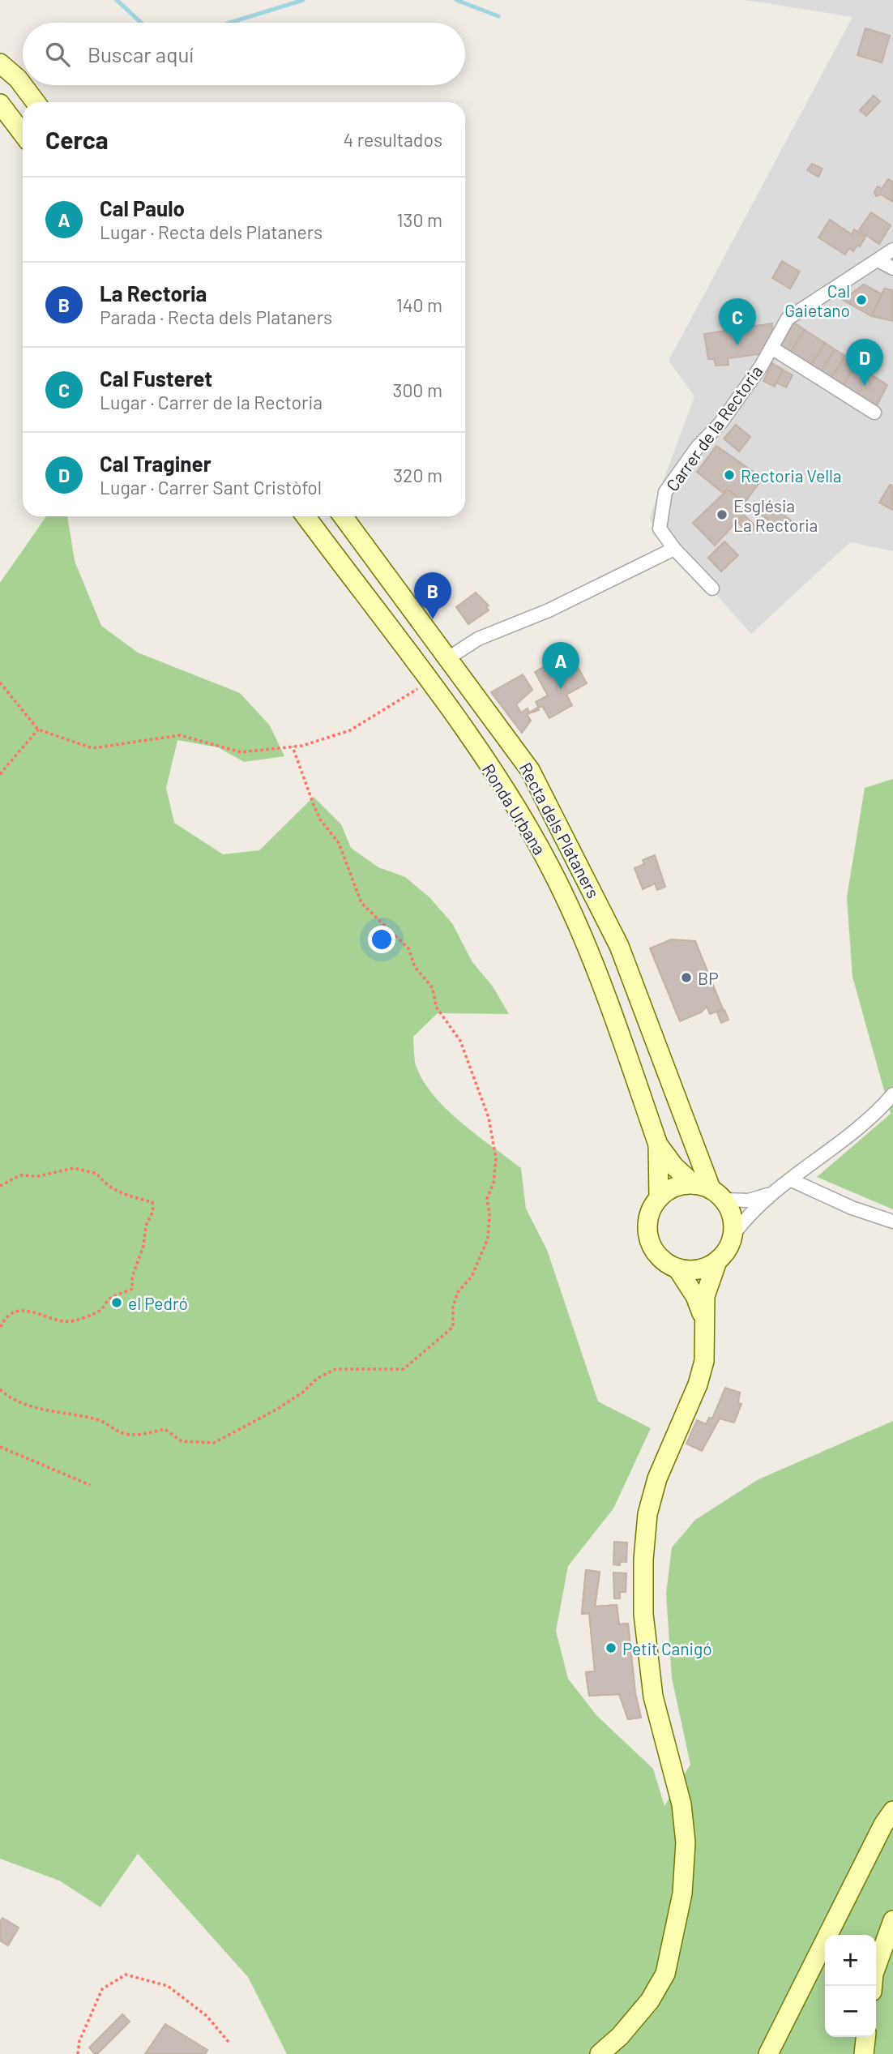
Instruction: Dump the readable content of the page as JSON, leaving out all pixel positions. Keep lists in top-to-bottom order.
{
  "streets": {
    "main road": ["Ronda Urbana", "Recta dels Plataners"],
    "street": ["Carrer de la Rectoria"]
  },
  "crossings": [
    ["Ronda Urbana", "Recta dels Plataners"]
  ],
  "places": [
    "Cal Gaietano",
    "Rectoria Vella",
    "Església La Rectoria",
    "BP",
    "el Pedró",
    "Petit Canigó"
  ],
  "page": {
    "search": "Buscar aquí",
    "heading": ["Cerca", "4 resultados"],
    "list": [
      {
        "mark": "A",
        "name": "Cal Paulo",
        "note": "Lugar · Recta dels Plataners",
        "value": "130 m"
      },
      {
        "mark": "B",
        "name": "La Rectoria",
        "note": "Parada · Recta dels Plataners",
        "value": "140 m"
      },
      {
        "mark": "C",
        "name": "Cal Fusteret",
        "note": "Lugar · Carrer de la Rectoria",
        "value": "300 m"
      },
      {
        "mark": "D",
        "name": "Cal Traginer",
        "note": "Lugar · Carrer Sant Cristòfol",
        "value": "320 m"
      }
    ],
    "pins": [
      "C",
      "D",
      "B",
      "A"
    ],
    "map_buttons": ["+", "−"]
  }
}
